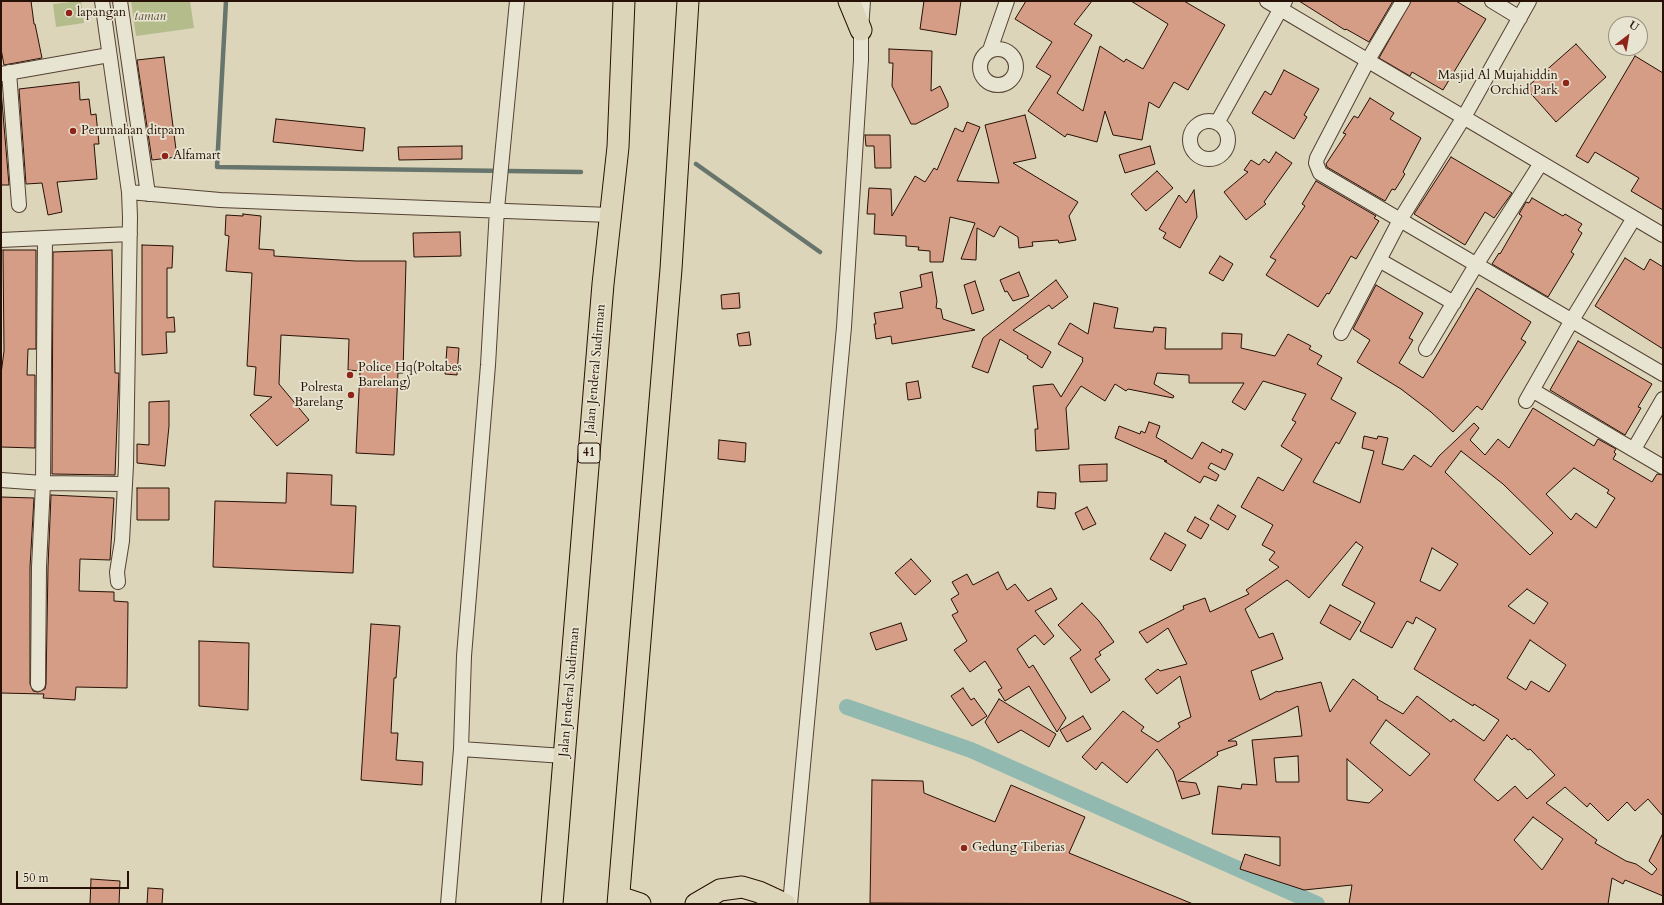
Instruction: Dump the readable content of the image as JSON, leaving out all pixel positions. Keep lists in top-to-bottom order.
{
  "streets": {
    "highway": ["Jalan Jenderal Sudirman", "41"]
  },
  "parks": ["taman"],
  "places": [
    "lapangan",
    "Masjid Al Mujahiddin Orchid Park",
    "Perumahan ditpam",
    "Alfamart",
    "Police Hq(Poltabes Barelang)",
    "Polresta Barelang",
    "Gedung Tiberias"
  ],
  "scale_bar": "50 m",
  "north": "top right"
}
